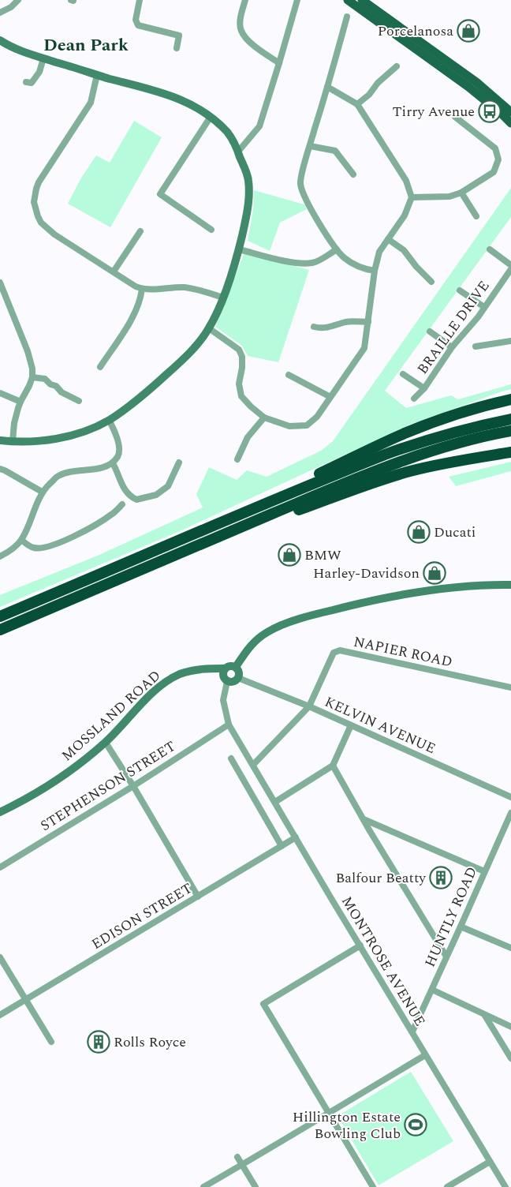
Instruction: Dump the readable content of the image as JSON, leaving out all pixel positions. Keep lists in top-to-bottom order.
{
  "streets": {
    "street": [
      "BRAILLE DRIVE",
      "NAPIER ROAD",
      "MOSSLAND ROAD",
      "KELVIN AVENUE",
      "STEPHENSON STREET",
      "EDISON STREET",
      "HUNTLY ROAD",
      "MONTROSE AVENUE"
    ]
  },
  "crossings": [
    ["NAPIER ROAD", "KELVIN AVENUE"],
    ["NAPIER ROAD", "MONTROSE AVENUE"],
    ["MOSSLAND ROAD", "KELVIN AVENUE"],
    ["MOSSLAND ROAD", "MONTROSE AVENUE"],
    ["KELVIN AVENUE", "MONTROSE AVENUE"],
    ["STEPHENSON STREET", "MONTROSE AVENUE"],
    ["EDISON STREET", "MONTROSE AVENUE"],
    ["HUNTLY ROAD", "MONTROSE AVENUE"]
  ],
  "districts": ["Dean Park"],
  "places": {
    "shop": [
      "Porcelanosa",
      "Ducati",
      "BMW",
      "Harley-Davidson"
    ],
    "bus stop": ["Tirry Avenue"],
    "building": ["Balfour Beatty", "Rolls Royce"],
    "sports": ["Hillington Estate Bowling Club"]
  }
}
